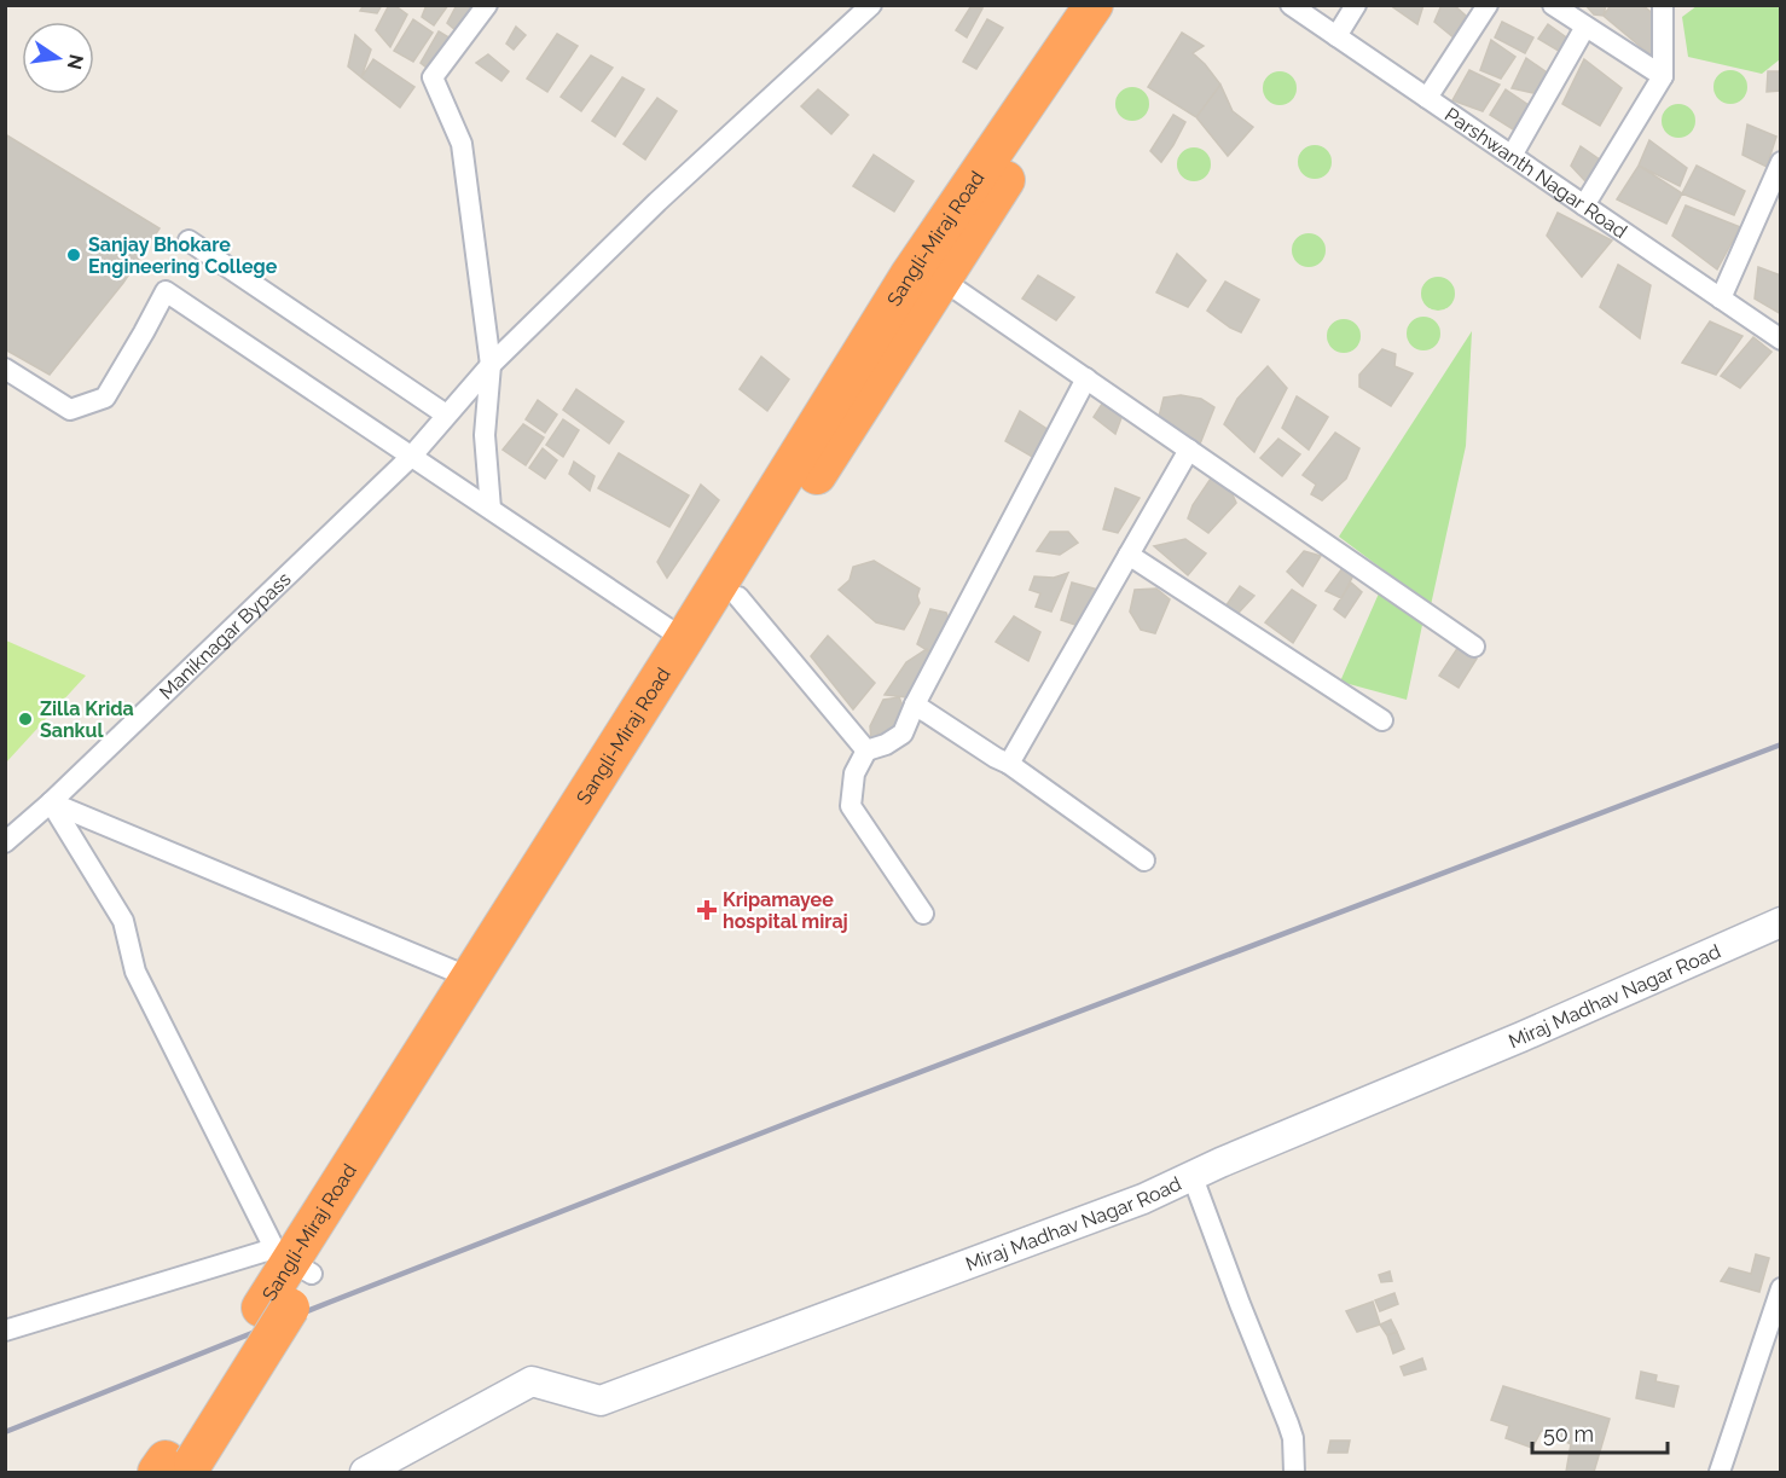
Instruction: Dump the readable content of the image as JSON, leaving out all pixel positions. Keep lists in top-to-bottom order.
{
  "streets": {
    "highway": ["Sangli-Miraj Road"],
    "street": ["Parshwanth Nagar Road", "Maniknagar Bypass", "Miraj Madhav Nagar Road"]
  },
  "places": {
    "other": ["Sanjay Bhokare Engineering College", "Zilla Krida Sankul"],
    "health": ["Kripamayee hospital miraj"]
  },
  "scale_bar": "50 m",
  "north": "right"
}
